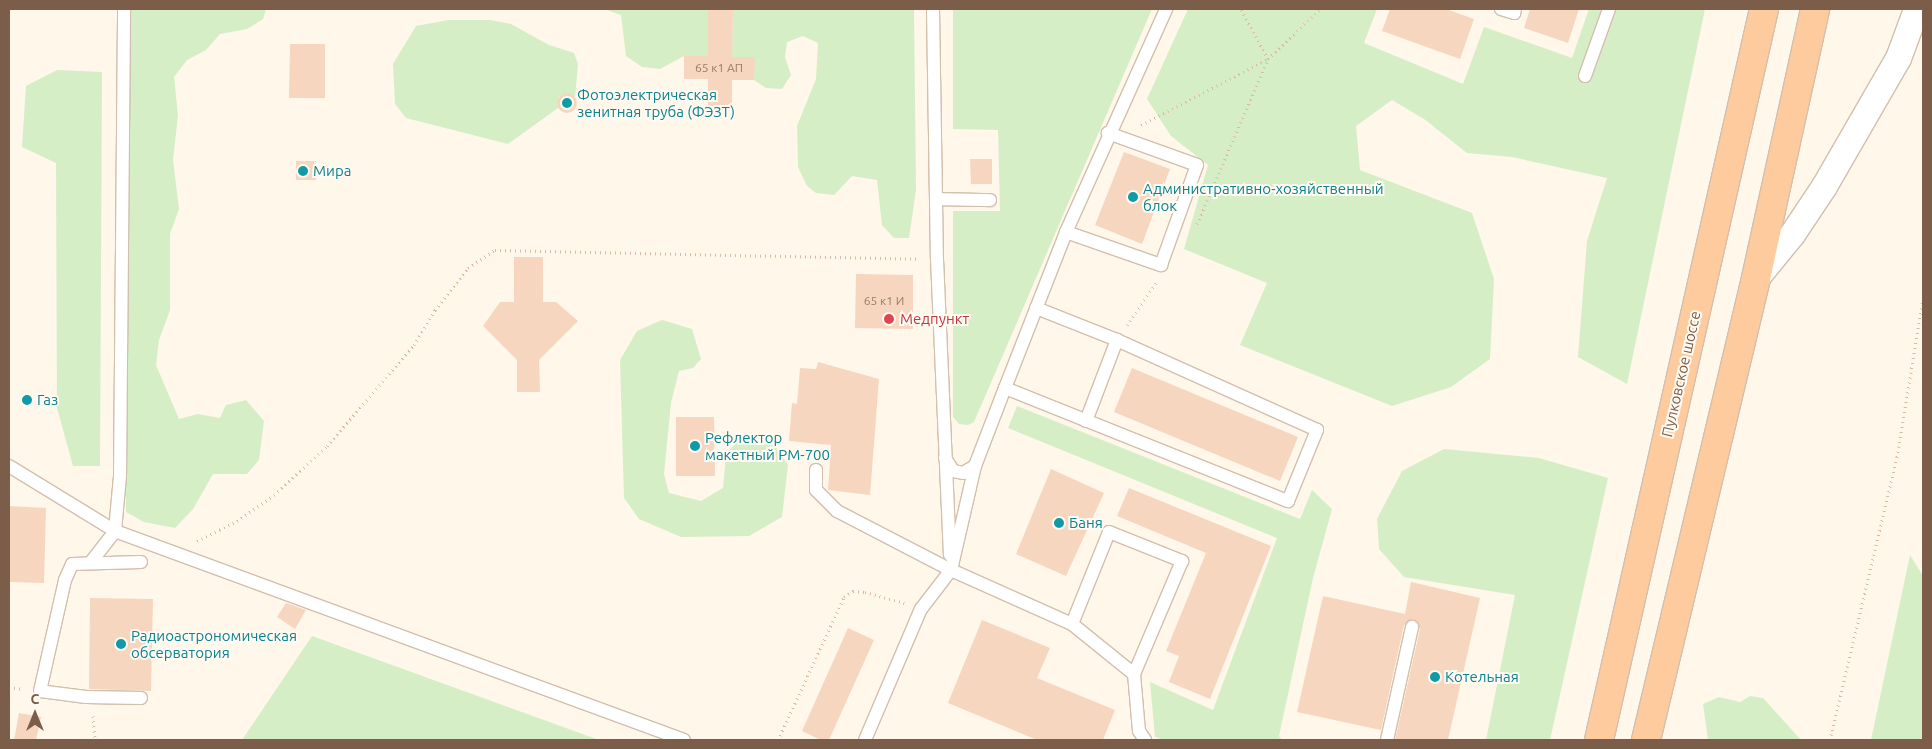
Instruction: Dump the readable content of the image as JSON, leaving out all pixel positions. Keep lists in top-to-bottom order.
{
  "streets": {
    "highway": ["Пулковское шоссе"]
  },
  "places": [
    "Фотоэлектрическая зенитная труба (ФЭЗТ)",
    "Мира",
    "Административно-хозяйственный блок",
    "Медпункт",
    "Газ",
    "Рефлектор макетный РМ-700",
    "Баня",
    "Радиоастрономическая обсерватория",
    "Котельная"
  ],
  "house_numbers": ["65 к1 АП", "65 к1 И"],
  "north": "top"
}
